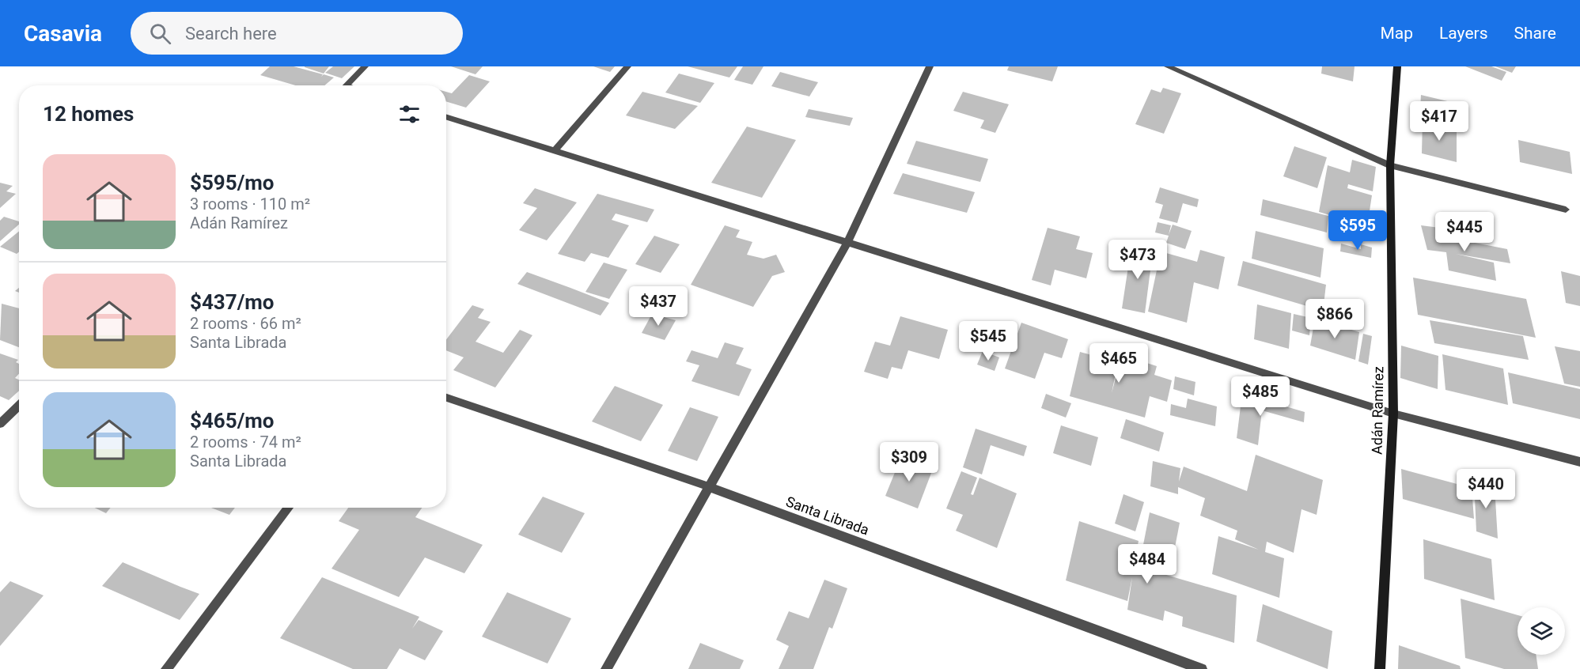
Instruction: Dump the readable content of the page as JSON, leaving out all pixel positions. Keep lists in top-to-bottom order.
{
  "streets": {
    "street": ["Adán Ramírez", "Santa Librada"]
  },
  "page": {
    "header": "Casavia",
    "search": "Search here",
    "nav": ["Map", "Layers", "Share"],
    "heading": "12 homes",
    "price": [
      "$417",
      "$595",
      "$445",
      "$473",
      "$437",
      "$866",
      "$545",
      "$465",
      "$485",
      "$309",
      "$440",
      "$484"
    ],
    "list": [
      {
        "name": "$595/mo",
        "note": "3 rooms · 110 m² · Adán Ramírez"
      },
      {
        "name": "$437/mo",
        "note": "2 rooms · 66 m² · Santa Librada"
      },
      {
        "name": "$465/mo",
        "note": "2 rooms · 74 m² · Santa Librada"
      }
    ]
  }
}
